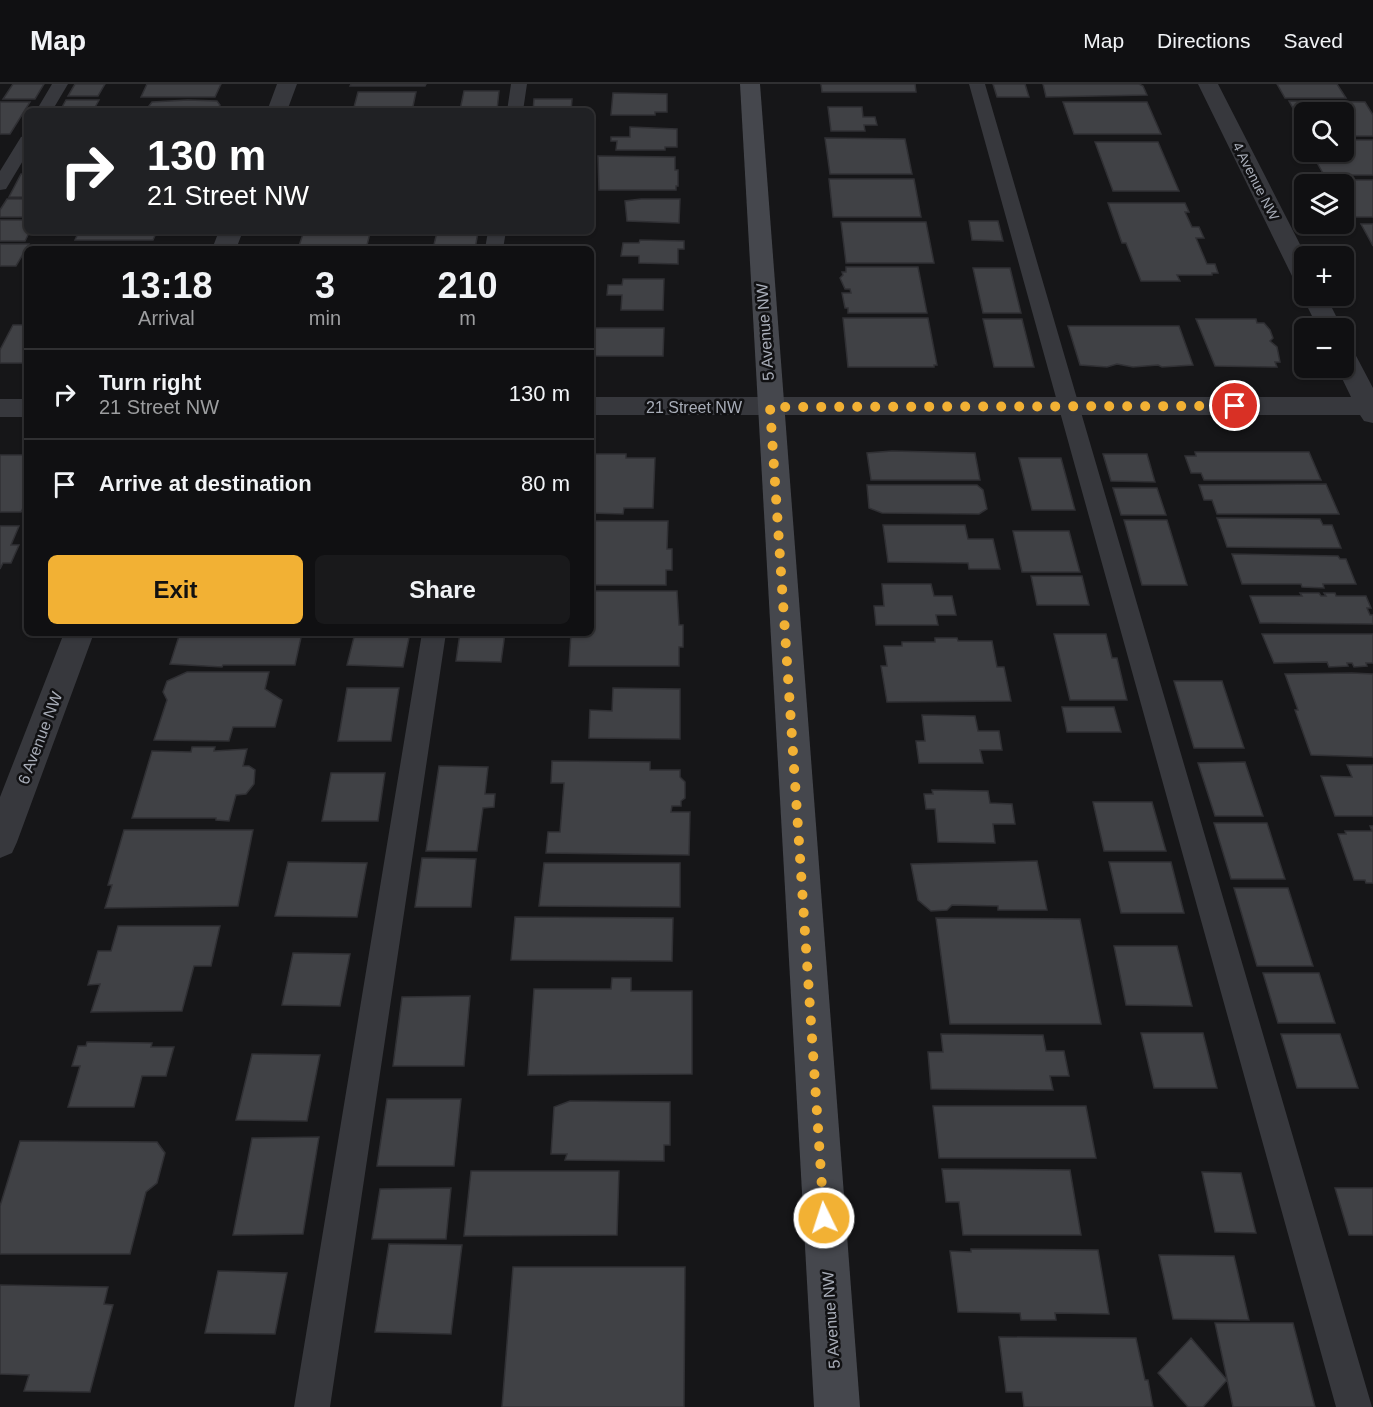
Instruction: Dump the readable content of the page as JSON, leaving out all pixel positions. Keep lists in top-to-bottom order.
{
  "streets": {
    "street": [
      "4 Avenue NW",
      "5 Avenue NW",
      "21 Street NW",
      "6 Avenue NW"
    ]
  },
  "crossings": [
    ["5 Avenue NW", "21 Street NW"]
  ],
  "page": {
    "header": "Map",
    "nav": ["Map", "Directions", "Saved"],
    "map_buttons": ["+", "−"],
    "turn": ["130 m", "21 Street NW"],
    "eta": [
      "13:18",
      "Arrival",
      "3",
      "min",
      "210",
      "m"
    ],
    "list": [
      {
        "name": "Turn right",
        "note": "21 Street NW",
        "value": "130 m"
      },
      {
        "name": "Arrive at destination",
        "value": "80 m"
      }
    ],
    "buttons": ["Exit", "Share"]
  }
}
